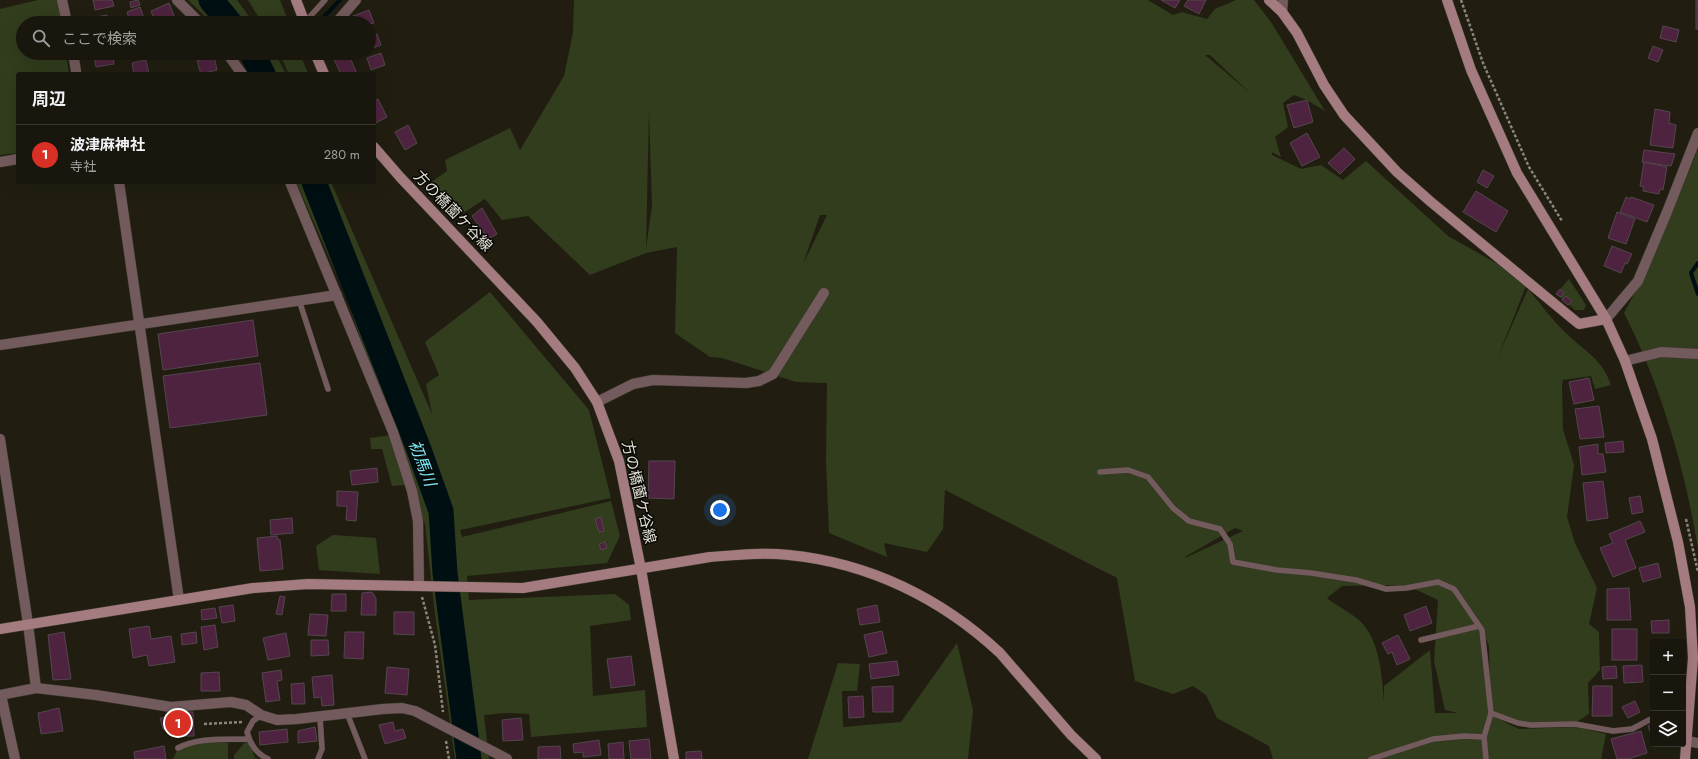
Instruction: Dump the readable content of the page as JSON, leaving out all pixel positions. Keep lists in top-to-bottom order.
{
  "streets": {
    "street": ["方の橋薗ケ谷線"]
  },
  "water": ["初馬川"],
  "page": {
    "search": "ここで検索",
    "heading": "周辺",
    "list": [
      {
        "mark": "1",
        "name": "波津麻神社",
        "note": "寺社",
        "value": "280 m"
      }
    ],
    "map_buttons": ["+", "−"],
    "pins": "1"
  }
}
